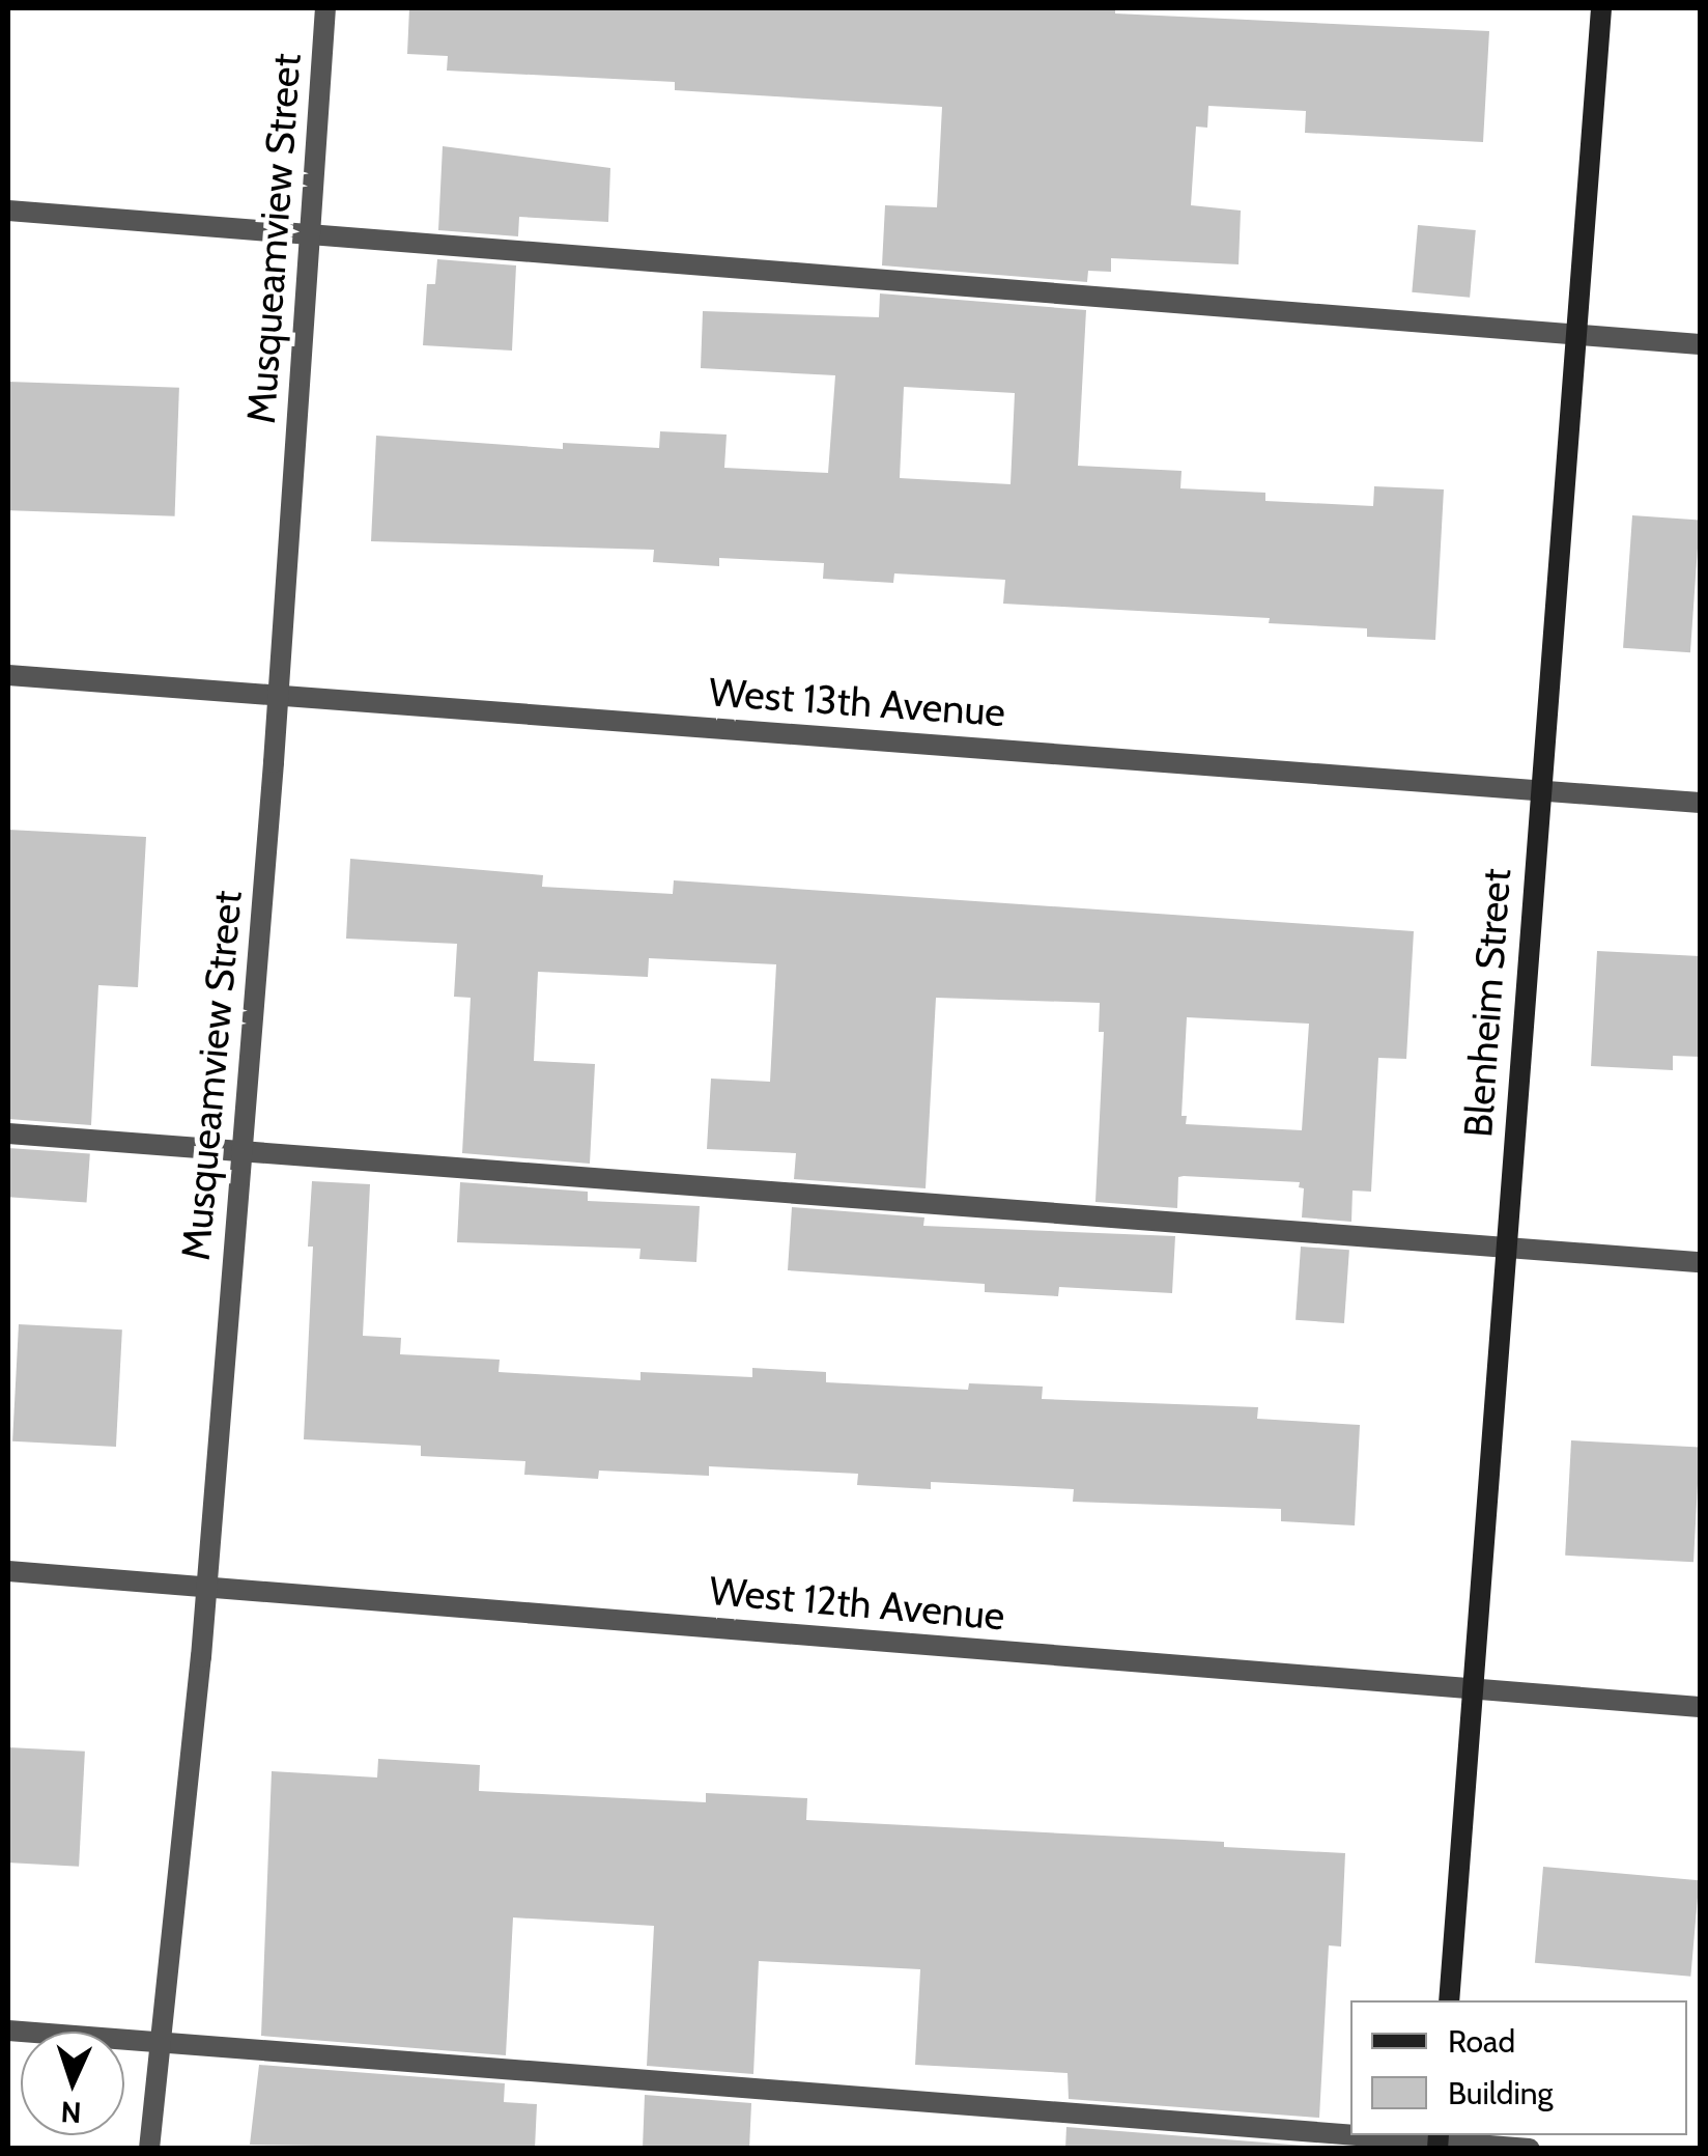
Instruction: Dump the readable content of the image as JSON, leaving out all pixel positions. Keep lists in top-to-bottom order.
{
  "streets": {
    "street": [
      "Musqueamview Street",
      "West 13th Avenue",
      "Blenheim Street",
      "West 12th Avenue"
    ]
  },
  "crossings": [
    ["Musqueamview Street", "West 13th Avenue"],
    ["Musqueamview Street", "West 12th Avenue"],
    ["West 13th Avenue", "Blenheim Street"],
    ["Blenheim Street", "West 12th Avenue"]
  ],
  "legend": ["Road", "Building"],
  "north": "bottom"
}
